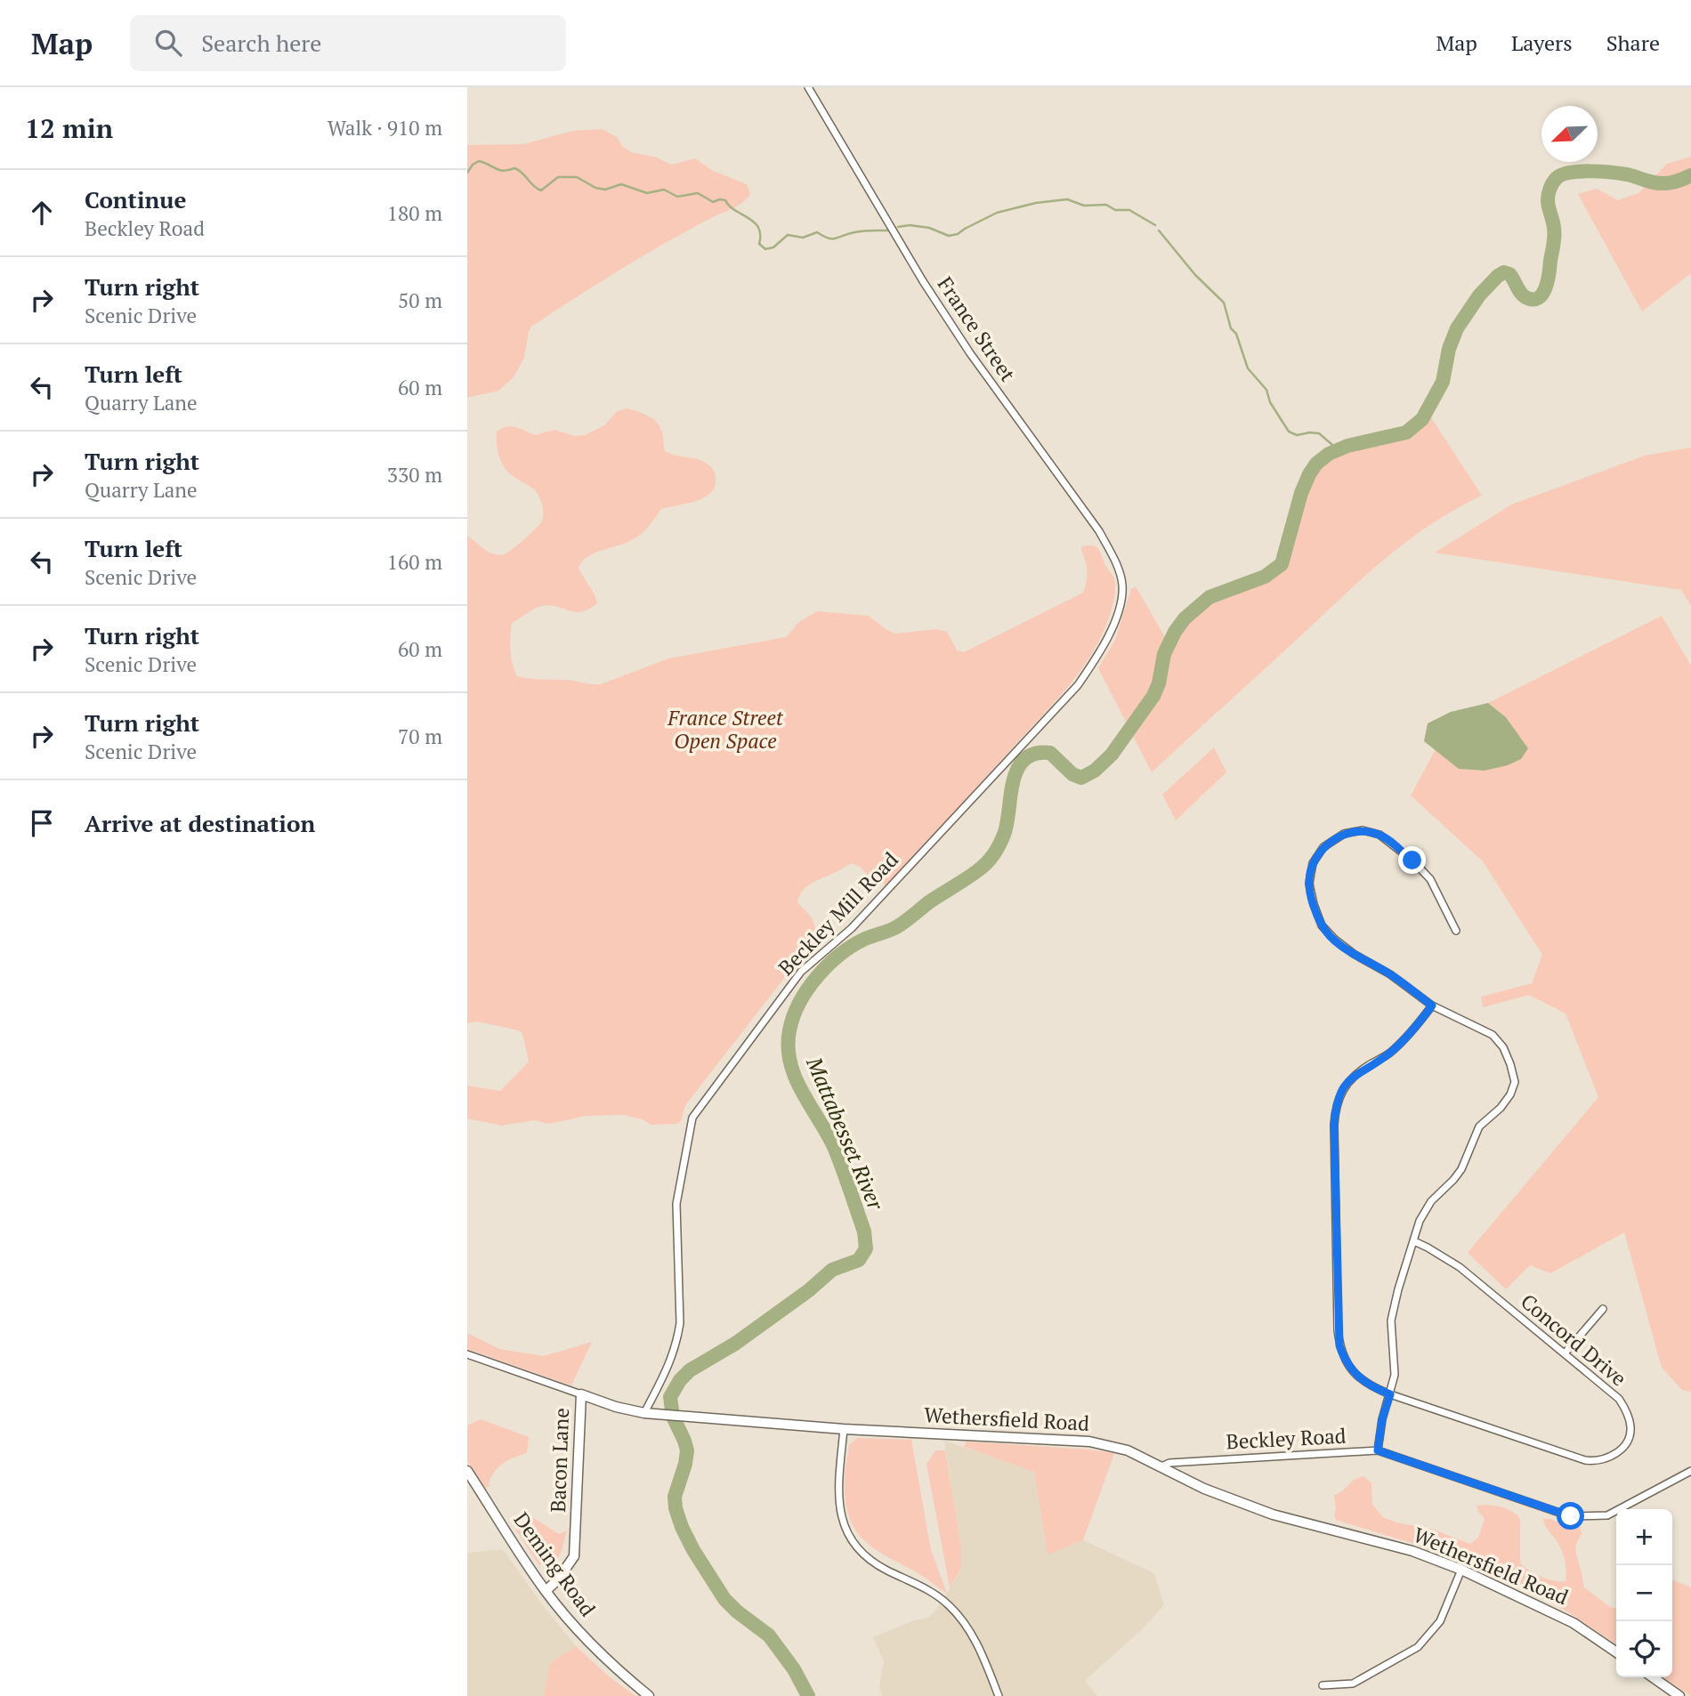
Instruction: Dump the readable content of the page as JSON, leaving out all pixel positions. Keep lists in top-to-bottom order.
{
  "streets": {
    "street": [
      "France Street",
      "Beckley Mill Road",
      "Concord Drive",
      "Wethersfield Road",
      "Beckley Road",
      "Bacon Lane",
      "Deming Road"
    ]
  },
  "crossings": [
    ["France Street", "Beckley Mill Road"],
    ["Beckley Mill Road", "Wethersfield Road"],
    ["Wethersfield Road", "Beckley Road"],
    ["Wethersfield Road", "Bacon Lane"],
    ["Bacon Lane", "Deming Road"]
  ],
  "water": ["Mattabesset River"],
  "parks": ["France Street Open Space"],
  "north": "bottom left",
  "page": {
    "header": "Map",
    "search": "Search here",
    "nav": ["Map", "Layers", "Share"],
    "heading": ["12 min", "Walk · 910 m"],
    "list": [
      ["Continue", "Beckley Road", "180 m"],
      ["Turn right", "Scenic Drive", "50 m"],
      ["Turn left", "Quarry Lane", "60 m"],
      ["Turn right", "Quarry Lane", "330 m"],
      ["Turn left", "Scenic Drive", "160 m"],
      ["Turn right", "Scenic Drive", "60 m"],
      ["Turn right", "Scenic Drive", "70 m"],
      "Arrive at destination"
    ],
    "map_buttons": ["+", "−"]
  }
}
